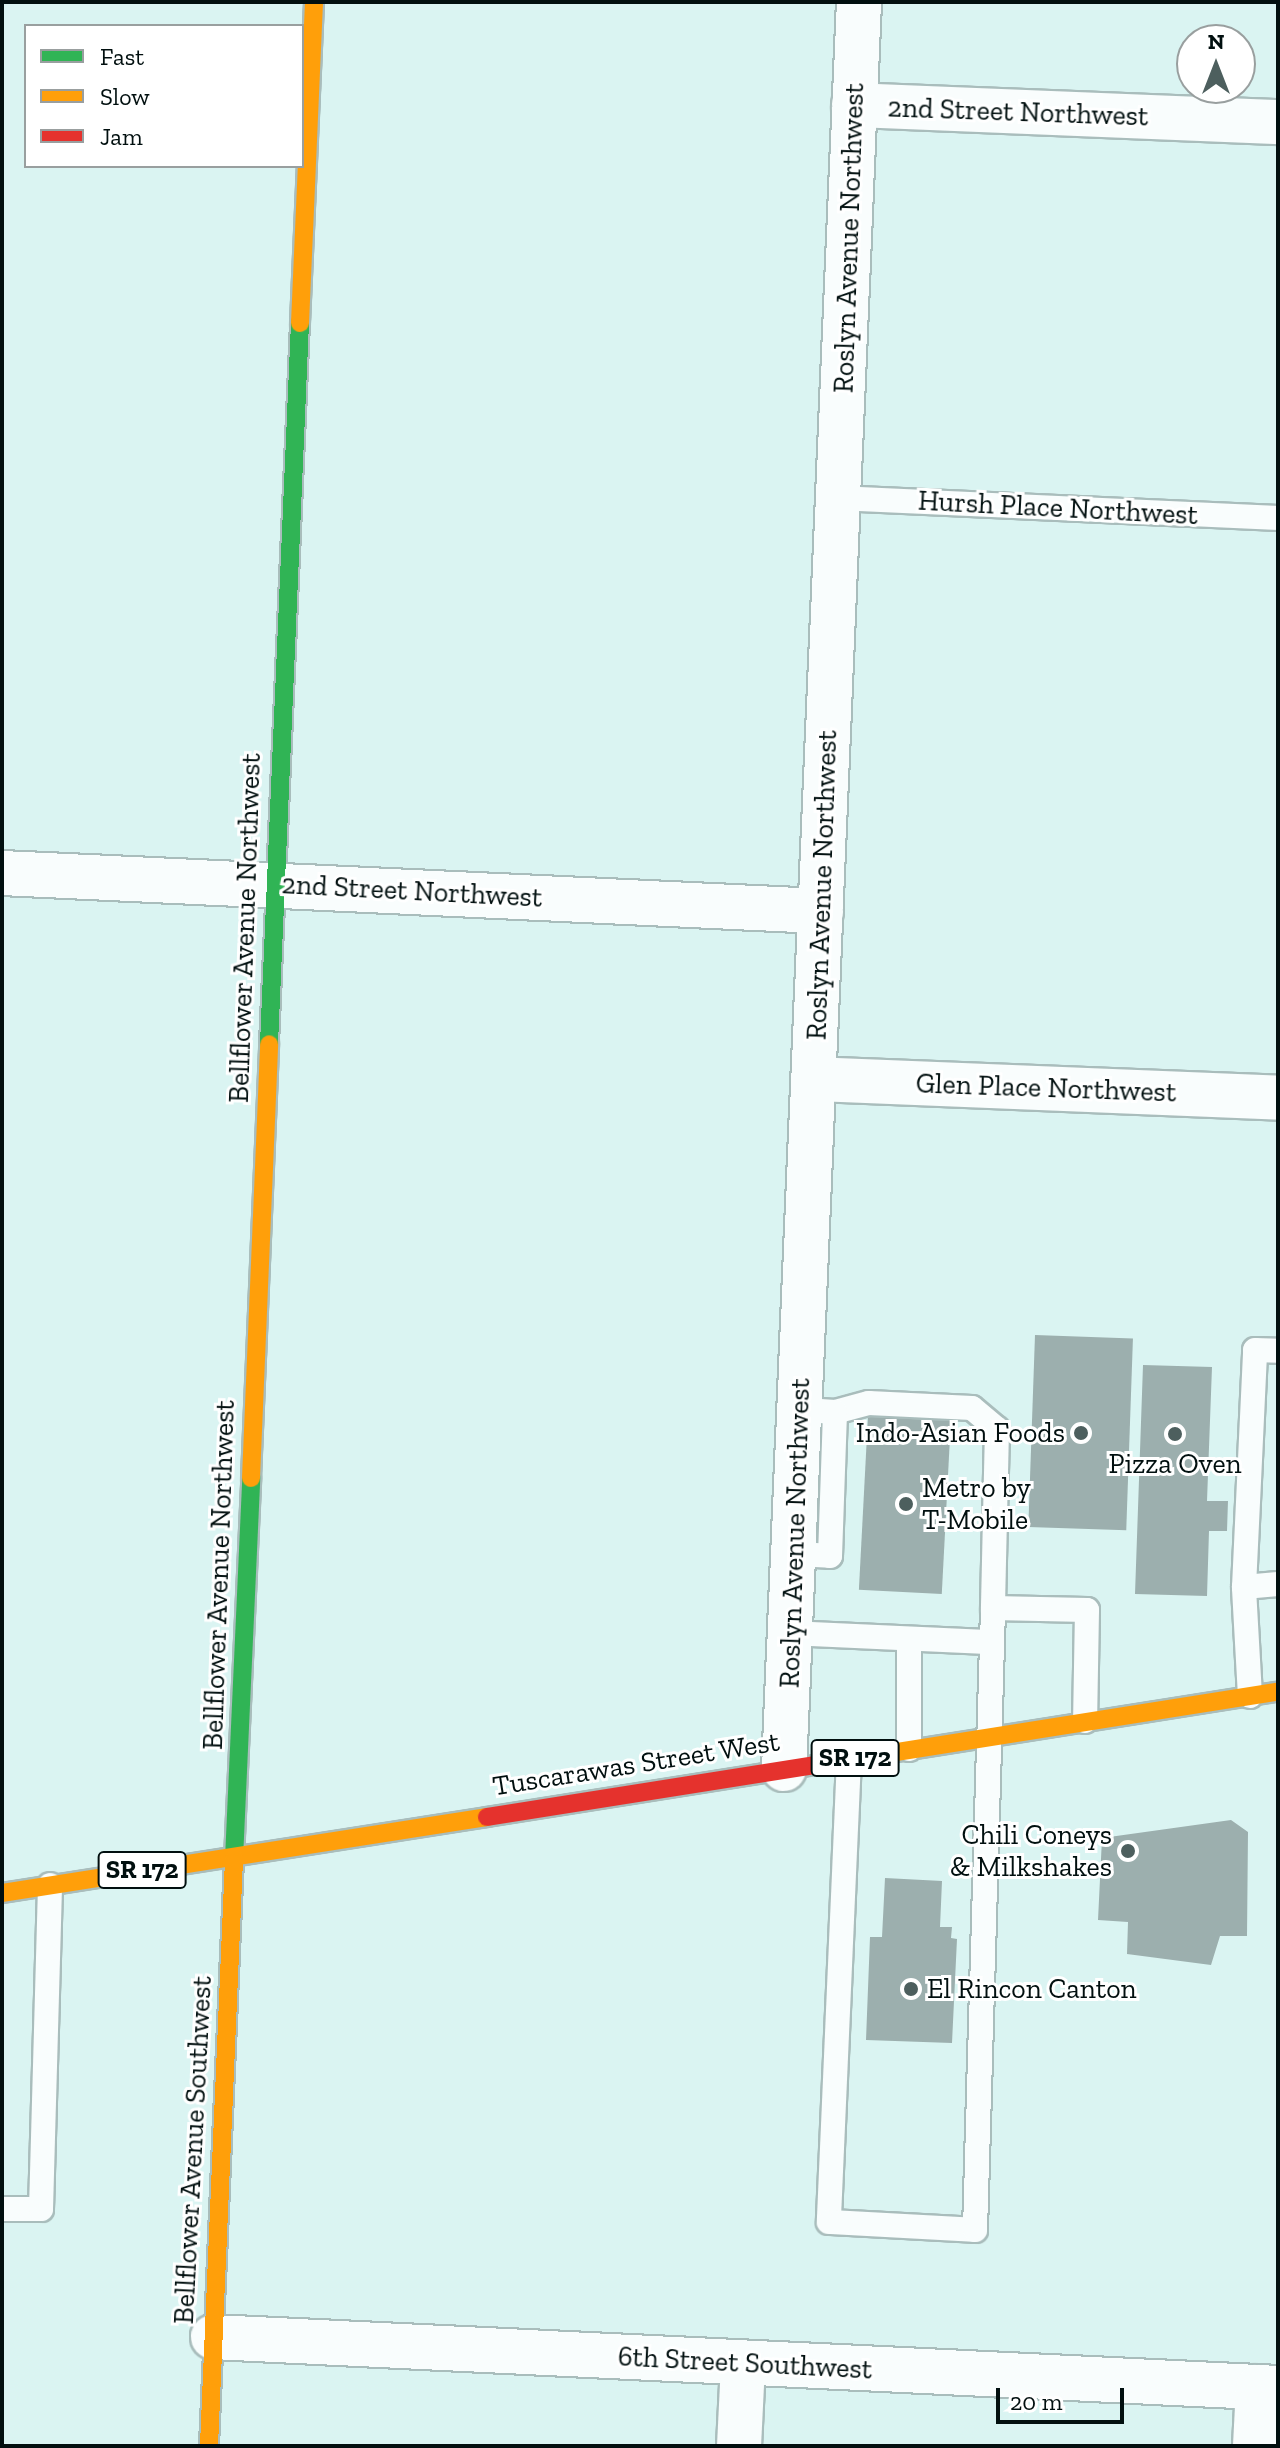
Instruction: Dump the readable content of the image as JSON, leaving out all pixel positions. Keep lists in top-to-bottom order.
{
  "streets": {
    "street": [
      "2nd Street Northwest",
      "Roslyn Avenue Northwest",
      "Bellflower Avenue Northwest",
      "Glen Place Northwest",
      "SR 172",
      "Tuscarawas Street West",
      "Bellflower Avenue Southwest",
      "6th Street Southwest"
    ],
    "lane": ["Hursh Place Northwest"]
  },
  "crossings": [
    ["2nd Street Northwest", "Roslyn Avenue Northwest"],
    ["2nd Street Northwest", "Bellflower Avenue Northwest"],
    ["Roslyn Avenue Northwest", "Hursh Place Northwest"],
    ["Roslyn Avenue Northwest", "Glen Place Northwest"],
    ["Roslyn Avenue Northwest", "Tuscarawas Street West"],
    ["Bellflower Avenue Northwest", "Tuscarawas Street West"],
    ["Bellflower Avenue Northwest", "Bellflower Avenue Southwest"],
    ["Tuscarawas Street West", "Bellflower Avenue Southwest"],
    ["Bellflower Avenue Southwest", "6th Street Southwest"]
  ],
  "places": [
    "Indo-Asian Foods",
    "Pizza Oven",
    "Metro by T-Mobile",
    "Chili Coneys & Milkshakes",
    "El Rincon Canton"
  ],
  "legend": ["Fast", "Slow", "Jam"],
  "scale_bar": "20 m",
  "north": "top"
}
